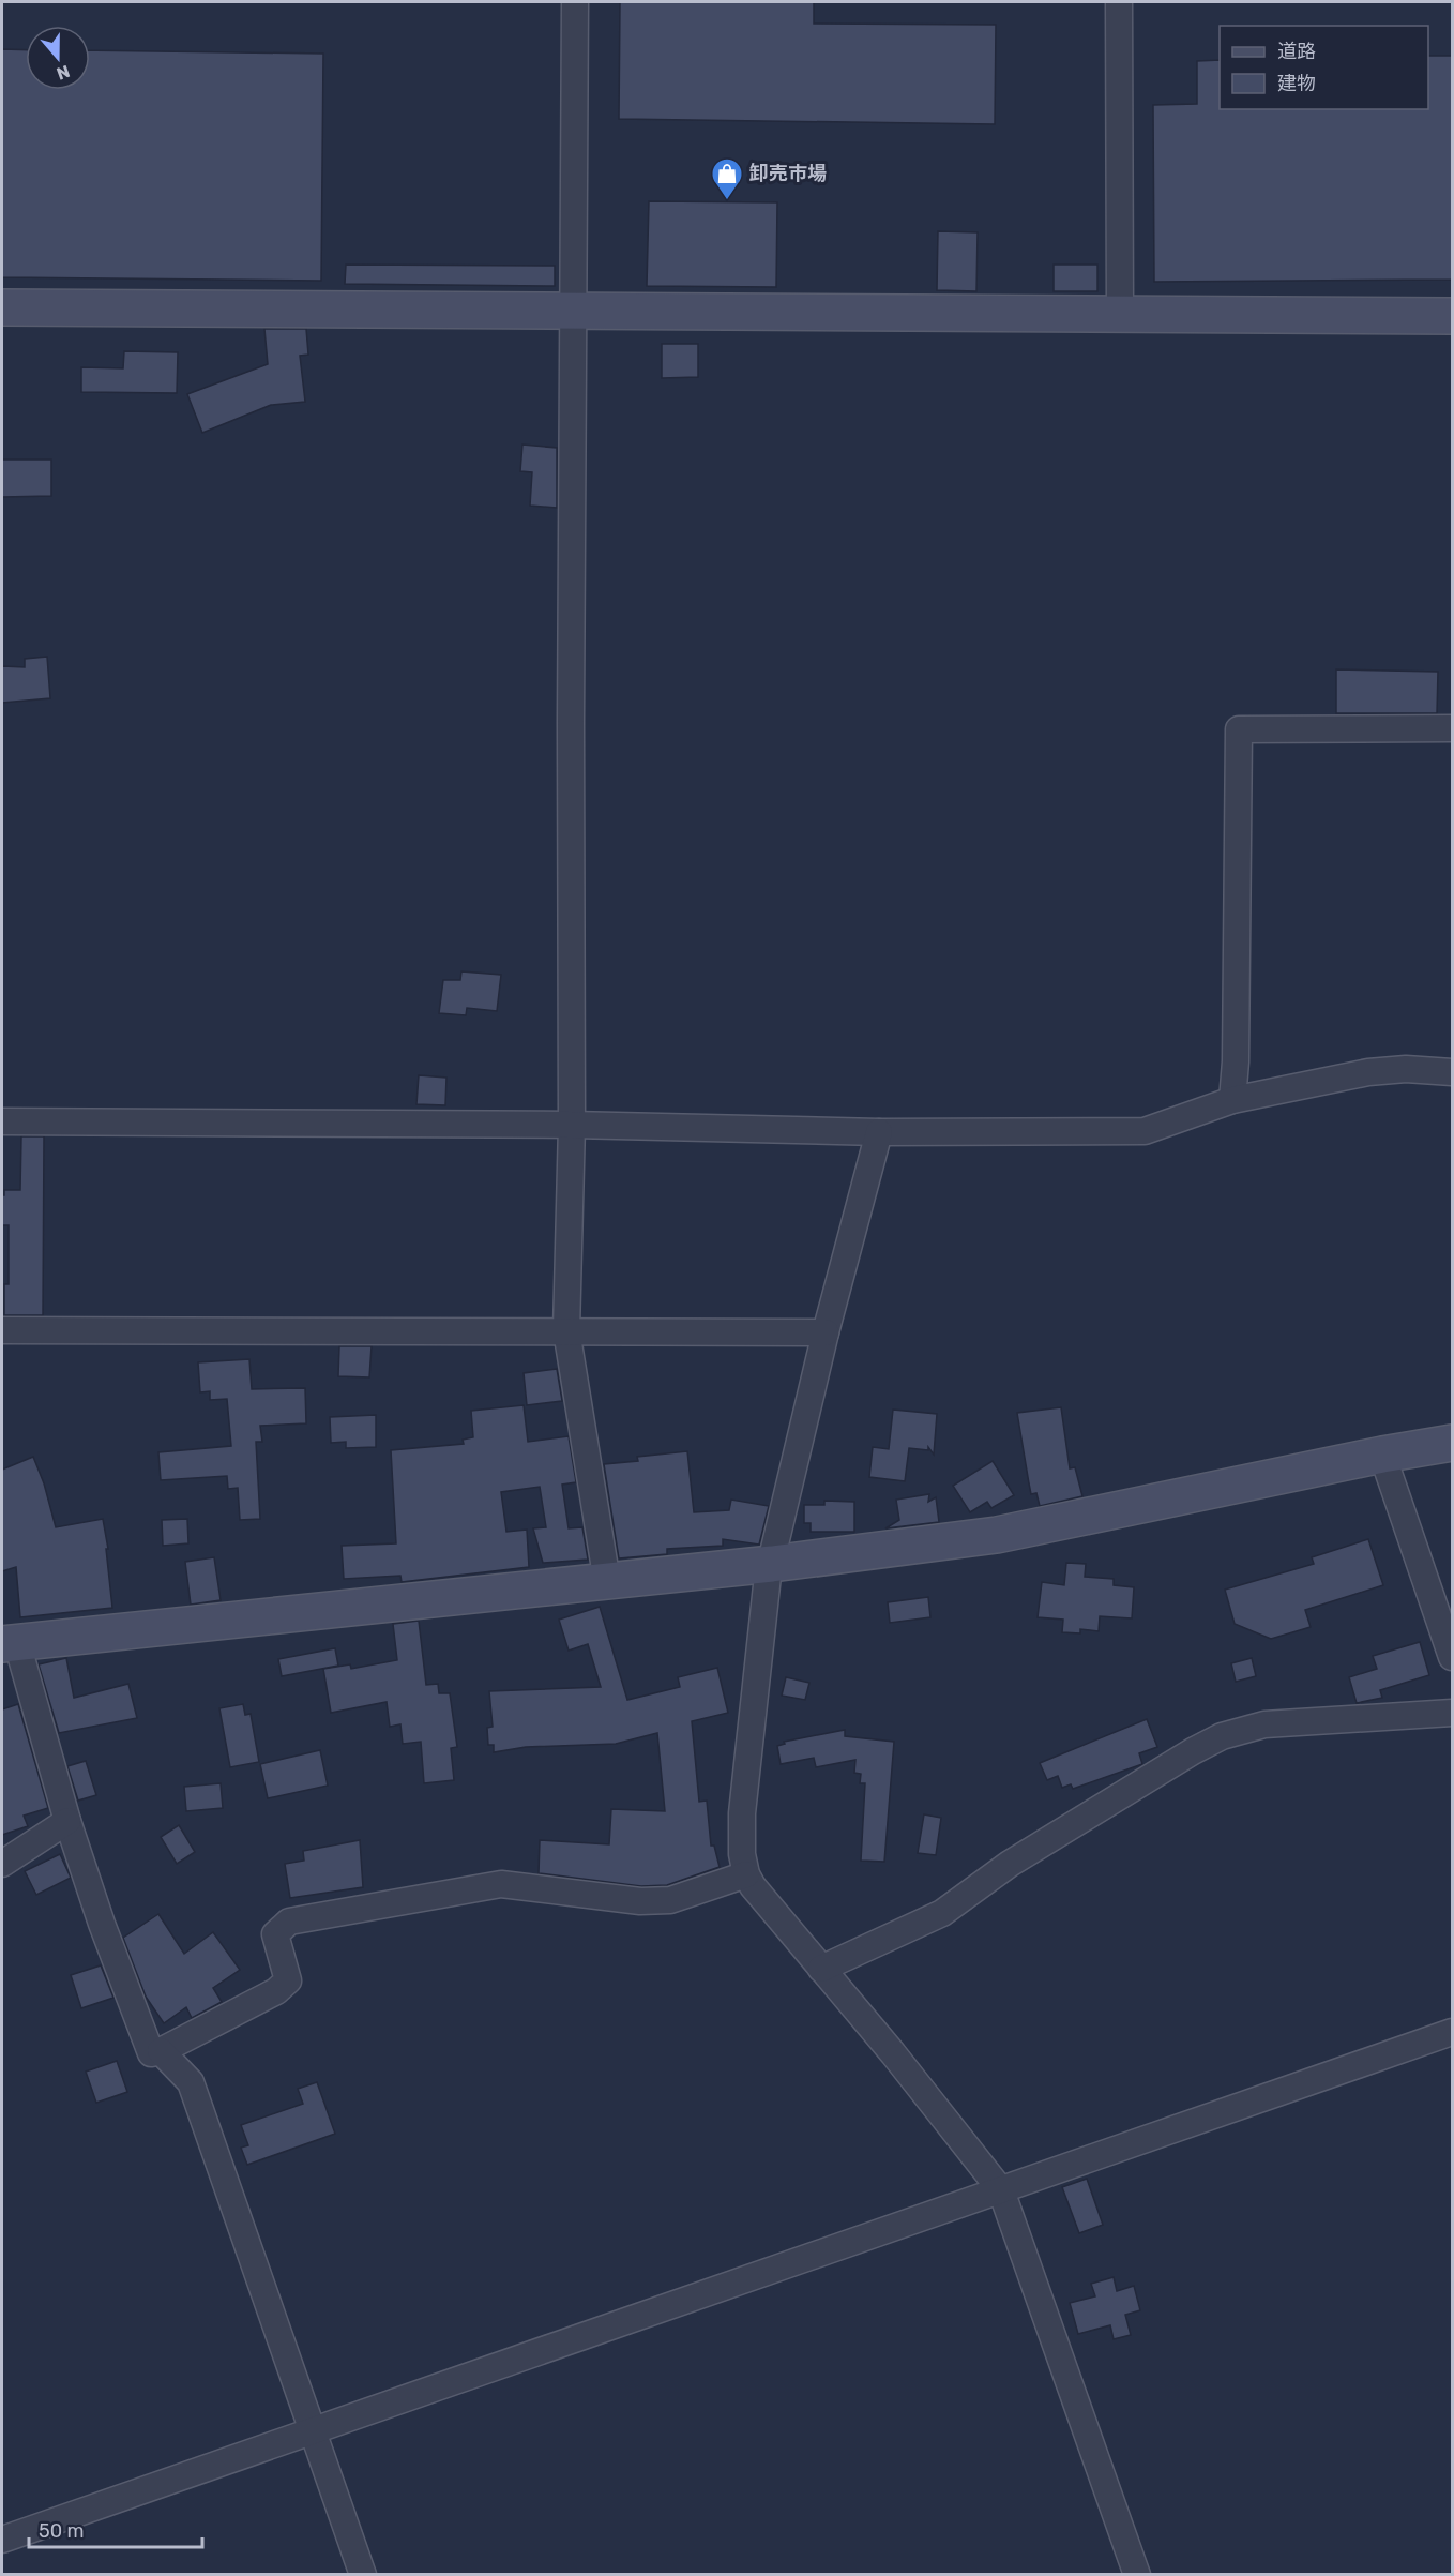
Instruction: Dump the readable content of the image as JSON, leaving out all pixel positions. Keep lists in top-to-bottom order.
{
  "places": {
    "shop": ["卸売市場"]
  },
  "legend": ["道路", "建物"],
  "scale_bar": "50 m",
  "north": "bottom"
}
